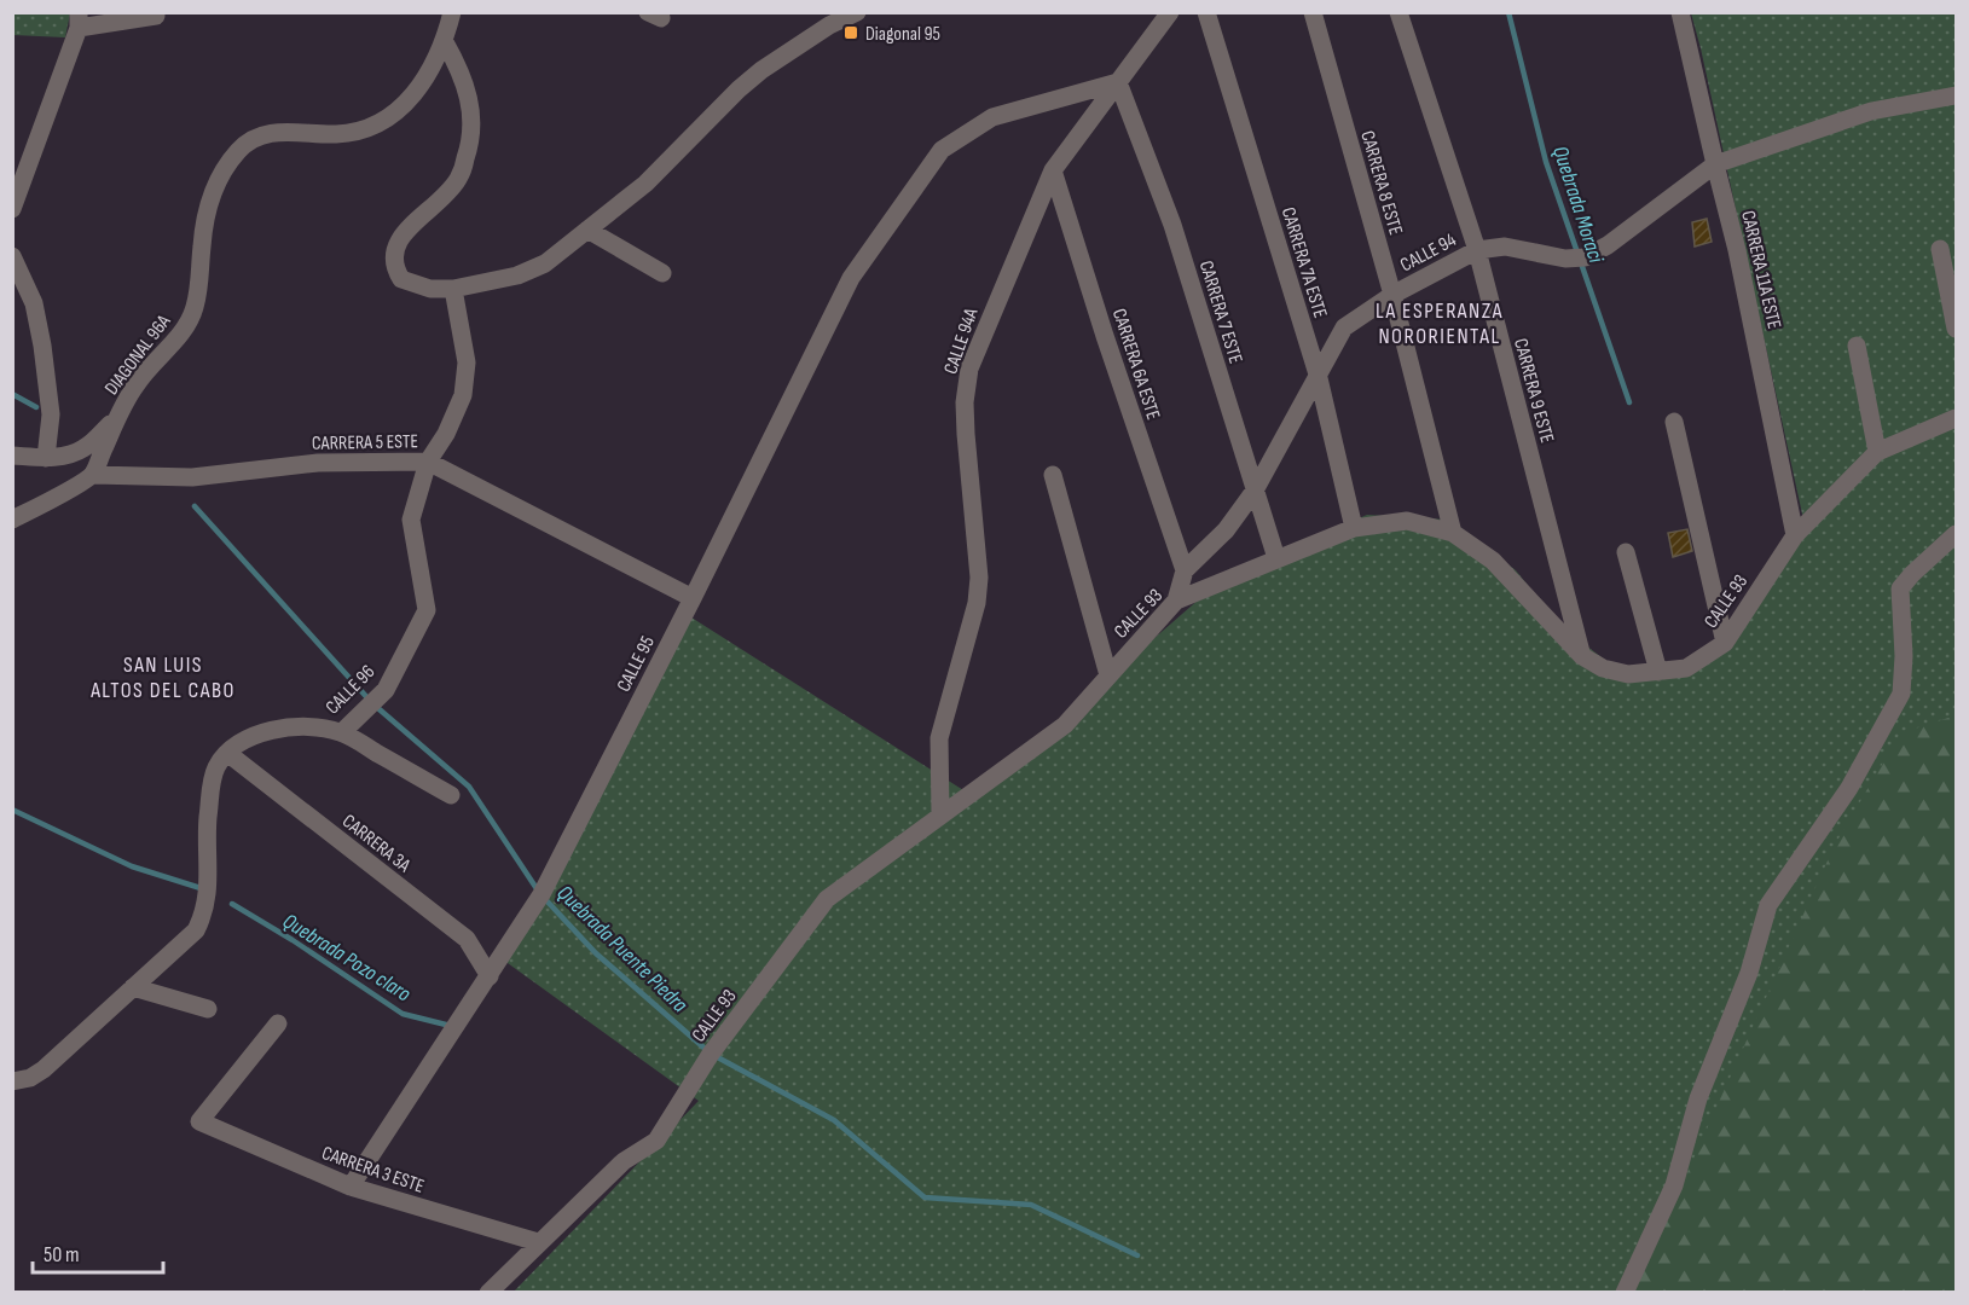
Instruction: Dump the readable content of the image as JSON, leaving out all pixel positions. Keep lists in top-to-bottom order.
{
  "streets": {
    "street": [
      "CARRERA 8 ESTE",
      "CALLE 94",
      "CARRERA 7A ESTE",
      "CARRERA 11A ESTE",
      "CARRERA 7 ESTE",
      "CALLE 94A",
      "DIAGONAL 96A",
      "CARRERA 6A ESTE",
      "CARRERA 9 ESTE",
      "CARRERA 5 ESTE",
      "CALLE 93",
      "CALLE 95",
      "CALLE 96",
      "CARRERA 3A",
      "CARRERA 3 ESTE"
    ]
  },
  "crossings": [
    ["CARRERA 8 ESTE", "CALLE 94"],
    ["CARRERA 8 ESTE", "CALLE 93"],
    ["CALLE 94", "CARRERA 7A ESTE"],
    ["CALLE 94", "CARRERA 11A ESTE"],
    ["CALLE 94", "CARRERA 7 ESTE"],
    ["CALLE 94", "CARRERA 6A ESTE"],
    ["CALLE 94", "CARRERA 9 ESTE"],
    ["CARRERA 7A ESTE", "CALLE 93"],
    ["CARRERA 11A ESTE", "CALLE 93"],
    ["CARRERA 7 ESTE", "CALLE 94A"],
    ["CARRERA 7 ESTE", "CALLE 93"],
    ["CARRERA 7 ESTE", "CALLE 95"],
    ["CALLE 94A", "CARRERA 6A ESTE"],
    ["CALLE 94A", "CALLE 93"],
    ["CALLE 94A", "CALLE 95"],
    ["DIAGONAL 96A", "CARRERA 5 ESTE"],
    ["CARRERA 9 ESTE", "CALLE 93"],
    ["CARRERA 5 ESTE", "CALLE 95"],
    ["CARRERA 5 ESTE", "CALLE 96"],
    ["CALLE 93", "CARRERA 3 ESTE"],
    ["CALLE 95", "CARRERA 3A"],
    ["CALLE 95", "CARRERA 3 ESTE"],
    ["CALLE 96", "CARRERA 3A"]
  ],
  "districts": ["LA ESPERANZA NORORIENTAL", "SAN LUIS ALTOS DEL CABO"],
  "water": ["Quebrada Moraci", "Quebrada Puente Piedra", "Quebrada Pozo claro"],
  "places": {
    "transit": ["Diagonal 95"]
  },
  "scale_bar": "50 m"
}
